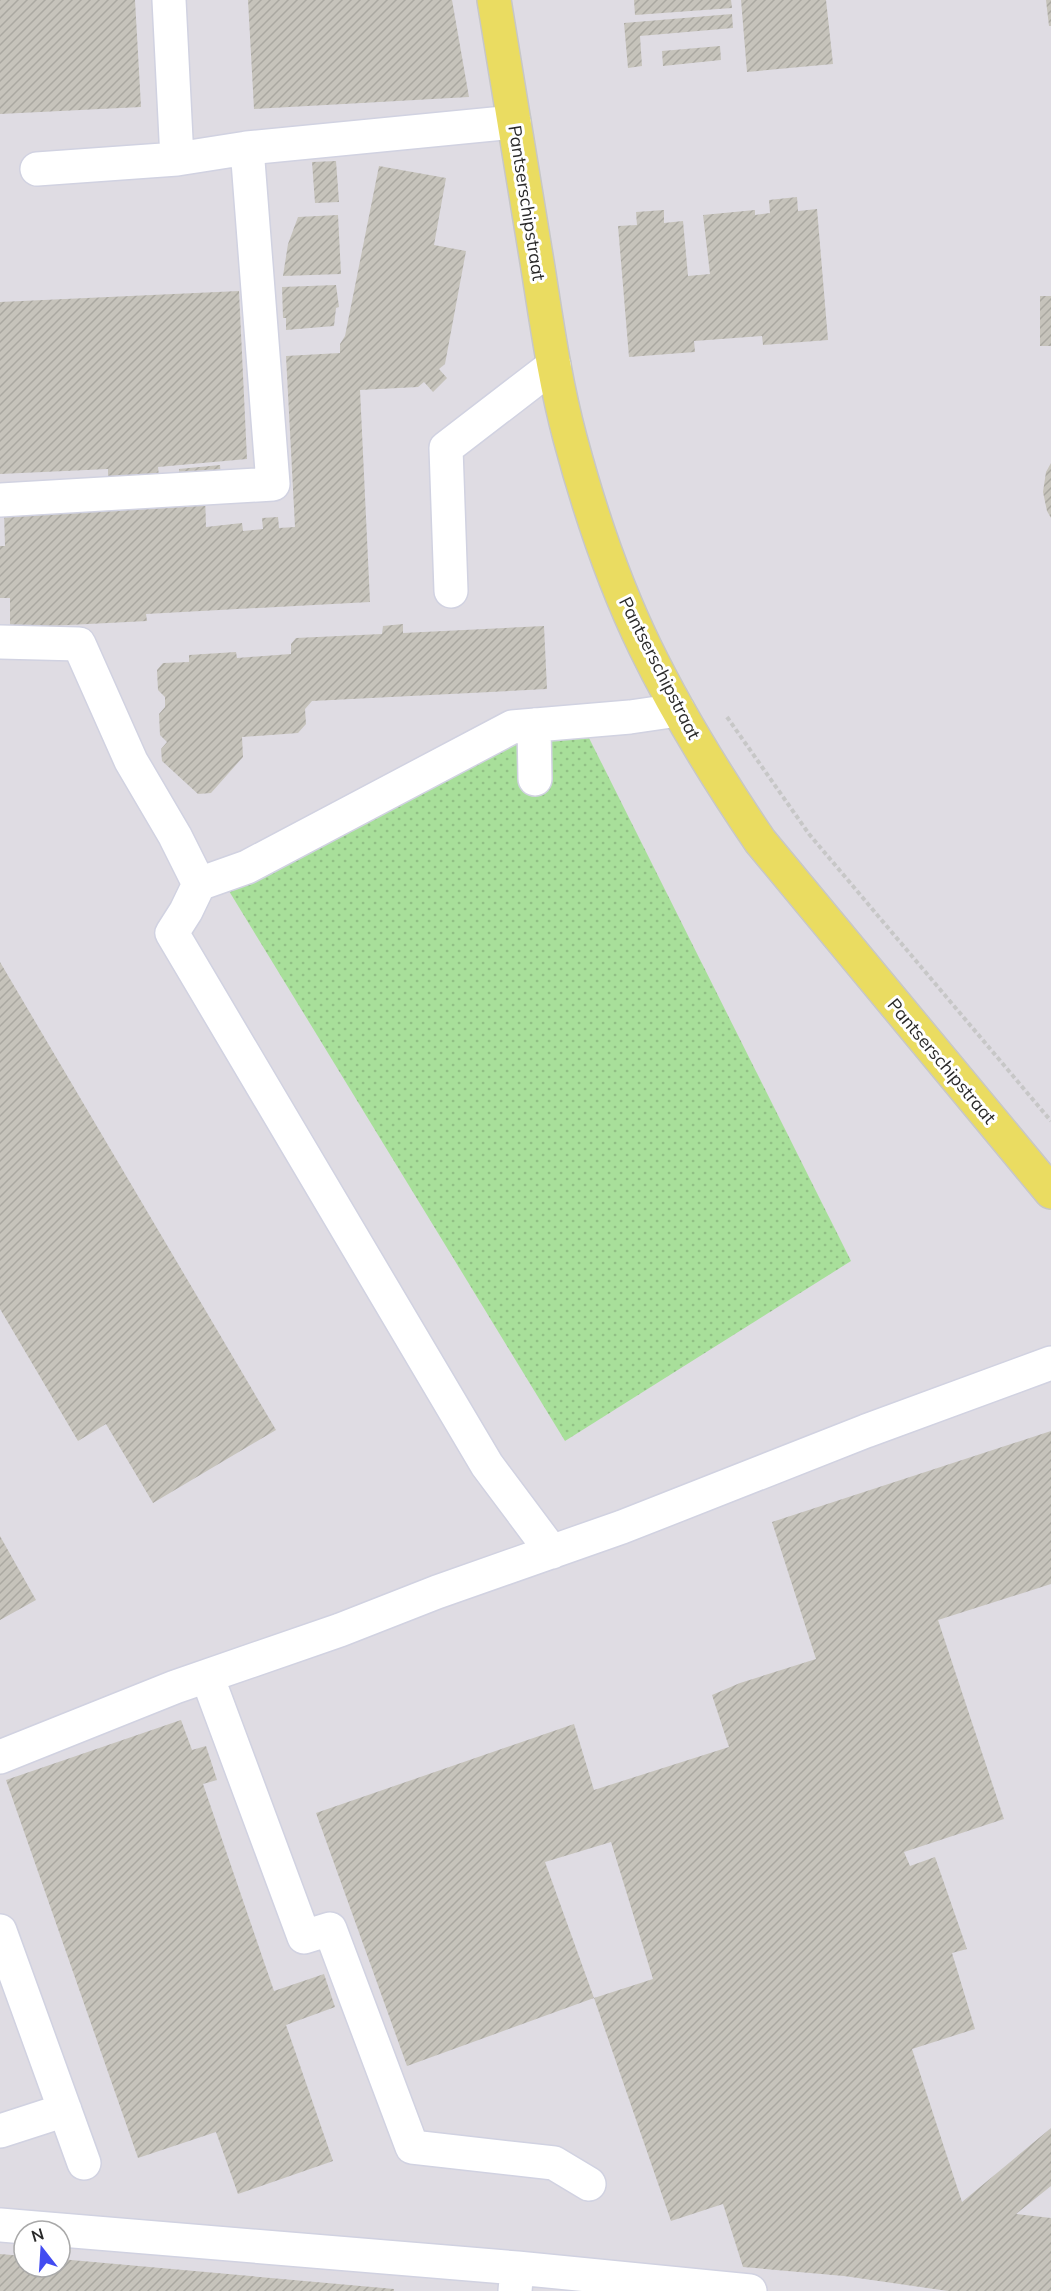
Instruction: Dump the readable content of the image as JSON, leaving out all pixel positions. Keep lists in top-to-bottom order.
{
  "streets": {
    "main road": ["Pantserschipstraat"]
  },
  "north": "top"
}
